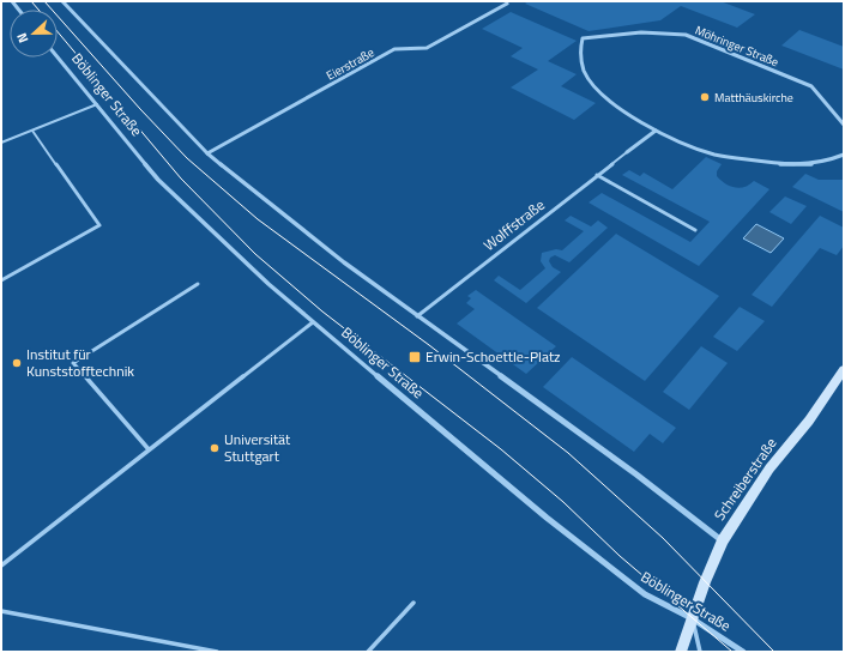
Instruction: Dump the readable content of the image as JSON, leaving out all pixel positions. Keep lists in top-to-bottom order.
{
  "streets": {
    "main road": ["Schreiberstraße"],
    "street": ["Möhringer Straße", "Eierstraße", "Böblinger Straße"],
    "lane": ["Wolffstraße"]
  },
  "crossings": [
    ["Eierstraße", "Böblinger Straße"],
    ["Böblinger Straße", "Wolffstraße"],
    ["Böblinger Straße", "Schreiberstraße"]
  ],
  "places": {
    "other": ["Matthäuskirche", "Institut für Kunststofftechnik", "Universität Stuttgart"],
    "transit": ["Erwin-Schoettle-Platz"]
  },
  "north": "left"
}
